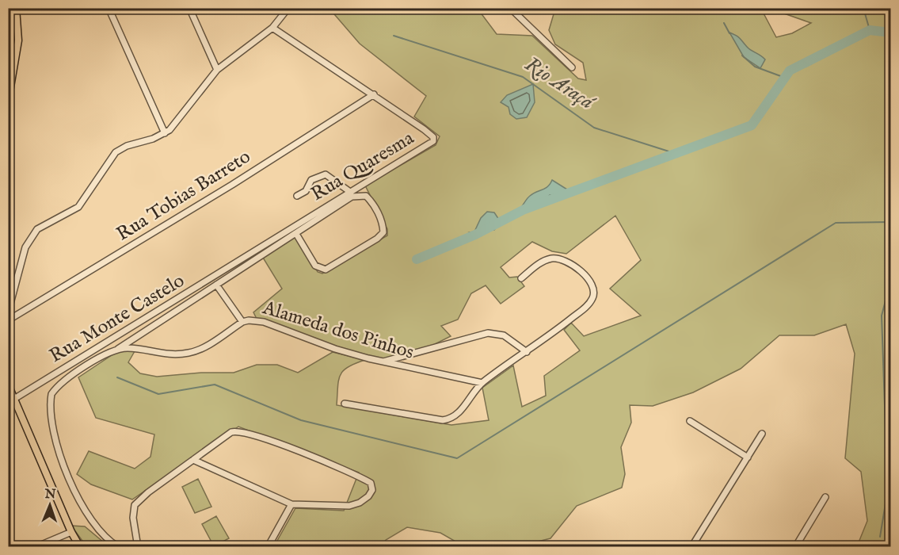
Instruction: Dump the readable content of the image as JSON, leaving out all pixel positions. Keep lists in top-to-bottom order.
{
  "streets": {
    "street": [
      "Rua Quaresma",
      "Rua Tobias Barreto",
      "Rua Monte Castelo",
      "Alameda dos Pinhos"
    ]
  },
  "crossings": [
    ["Rua Quaresma", "Rua Tobias Barreto"],
    ["Rua Quaresma", "Rua Monte Castelo"]
  ],
  "water": ["Rio Araçá"],
  "north": "top"
}
